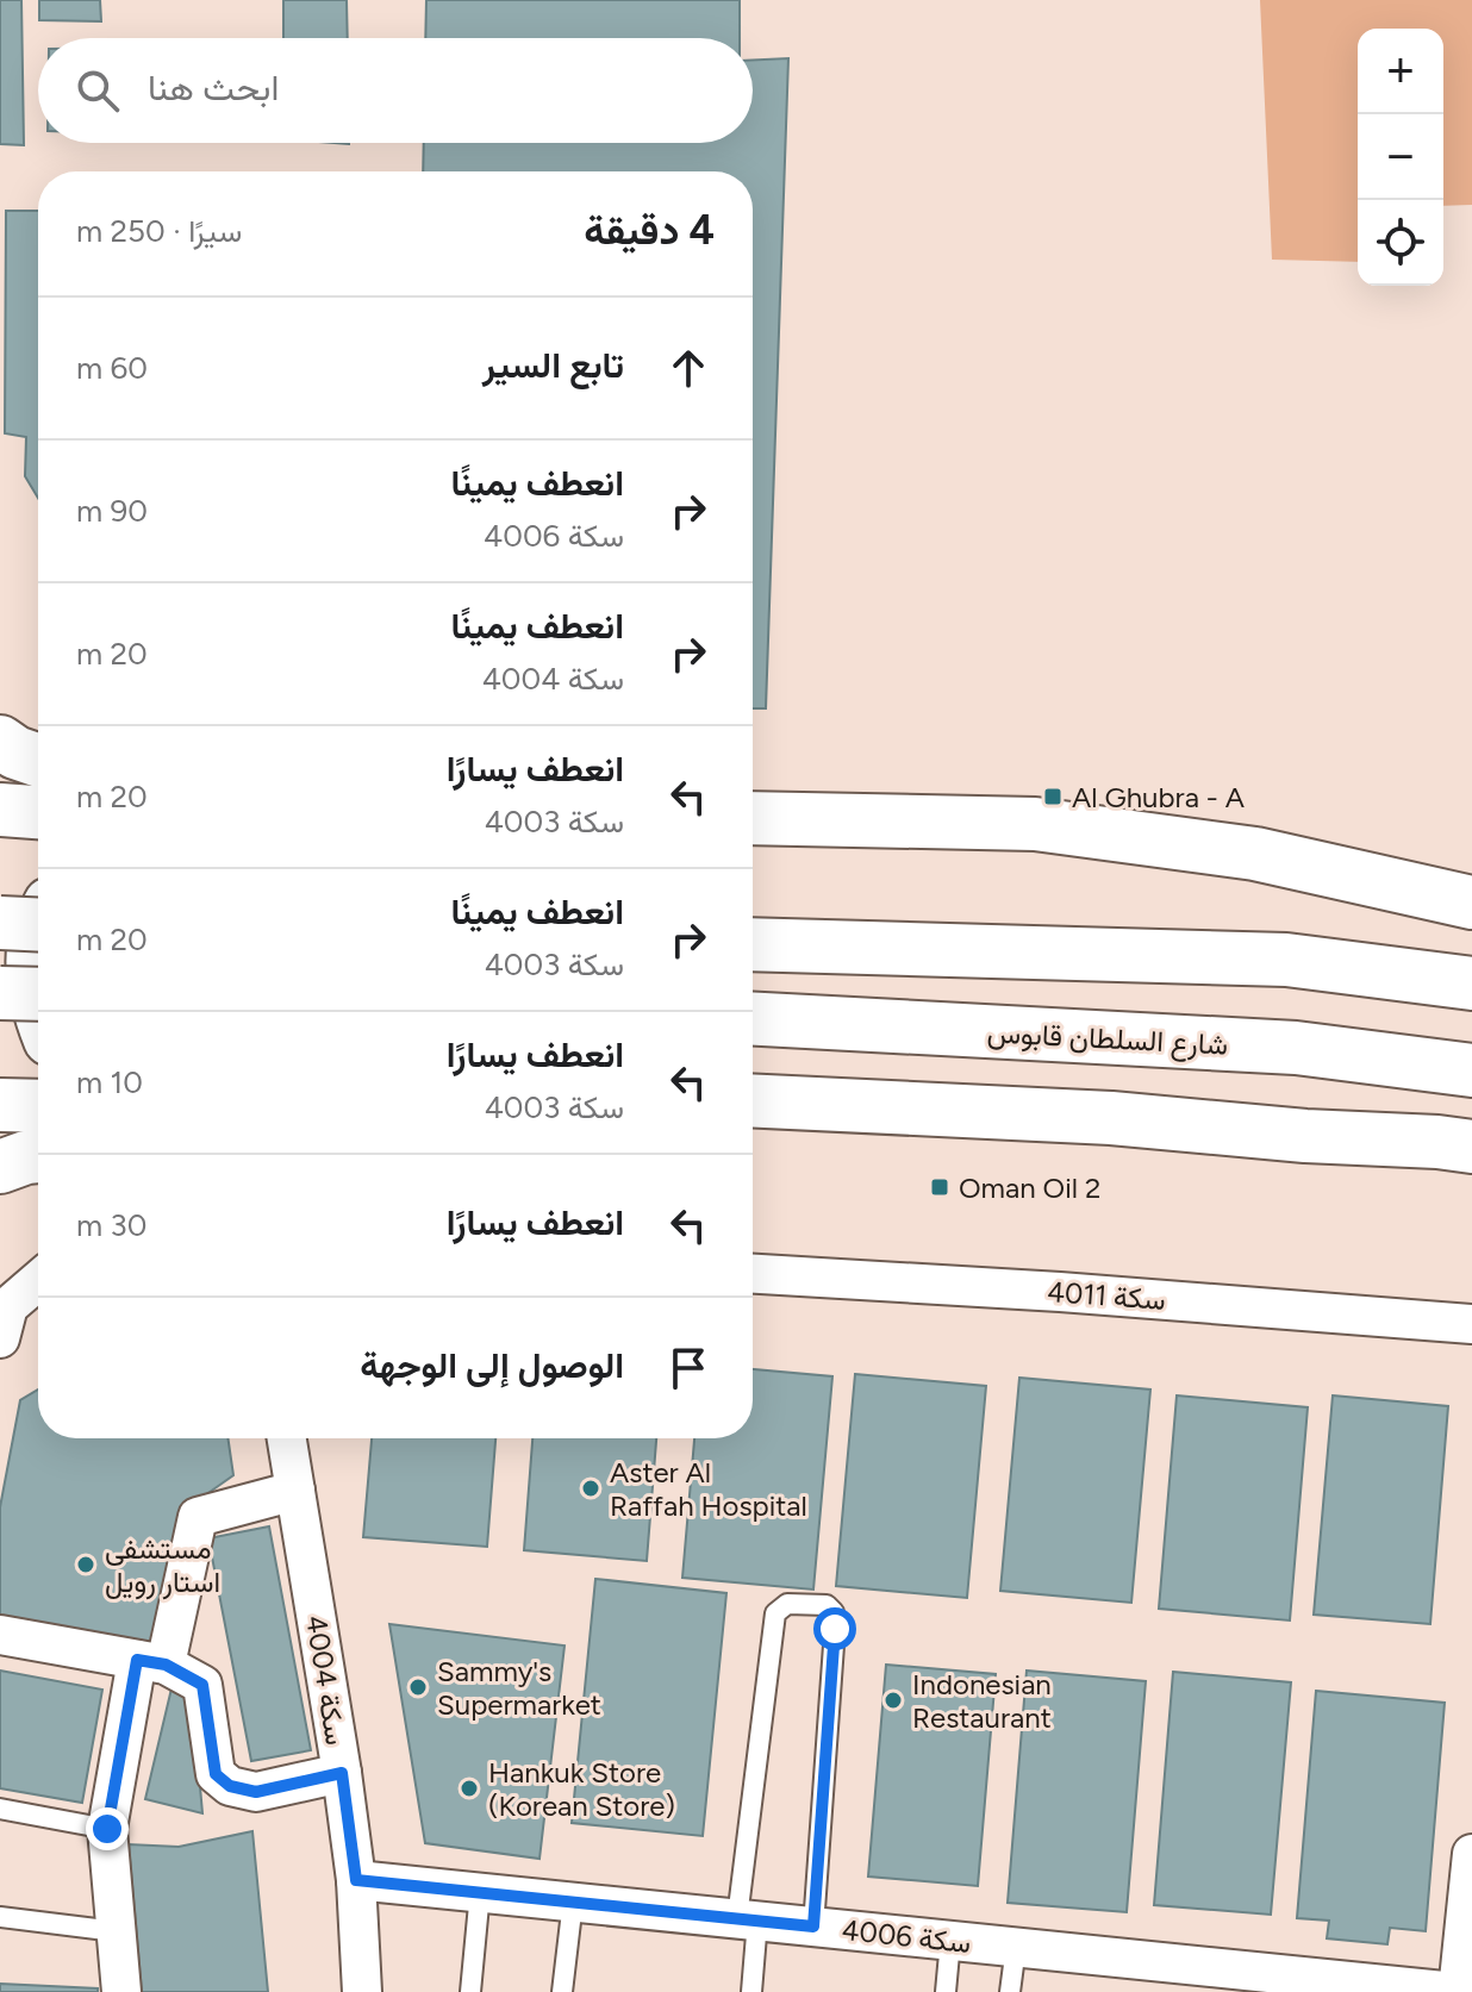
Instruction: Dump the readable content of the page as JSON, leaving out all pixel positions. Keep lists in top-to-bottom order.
{
  "streets": {
    "highway": ["شارع السلطان قابوس"],
    "street": ["سكة 4011", "سكة 4004", "سكة 4006"]
  },
  "crossings": [
    ["سكة 4004", "سكة 4006"]
  ],
  "places": {
    "transit": ["Al Ghubra - A", "Oman Oil 2"],
    "other": [
      "Aster Al Raffah Hospital",
      "مستشفى استار رويل",
      "Sammy's Supermarket",
      "Indonesian Restaurant",
      "Hankuk Store (Korean Store)"
    ]
  },
  "page": {
    "map_buttons": ["+", "−"],
    "search": "ابحث هنا",
    "heading": ["4 دقيقة", "سيرًا · 250 m"],
    "list": [
      ["تابع السير", "60 m"],
      ["انعطف يمينًا", "سكة 4006", "90 m"],
      ["انعطف يمينًا", "سكة 4004", "20 m"],
      ["انعطف يسارًا", "سكة 4003", "20 m"],
      ["انعطف يمينًا", "سكة 4003", "20 m"],
      ["انعطف يسارًا", "سكة 4003", "10 m"],
      ["انعطف يسارًا", "30 m"],
      "الوصول إلى الوجهة"
    ]
  }
}
